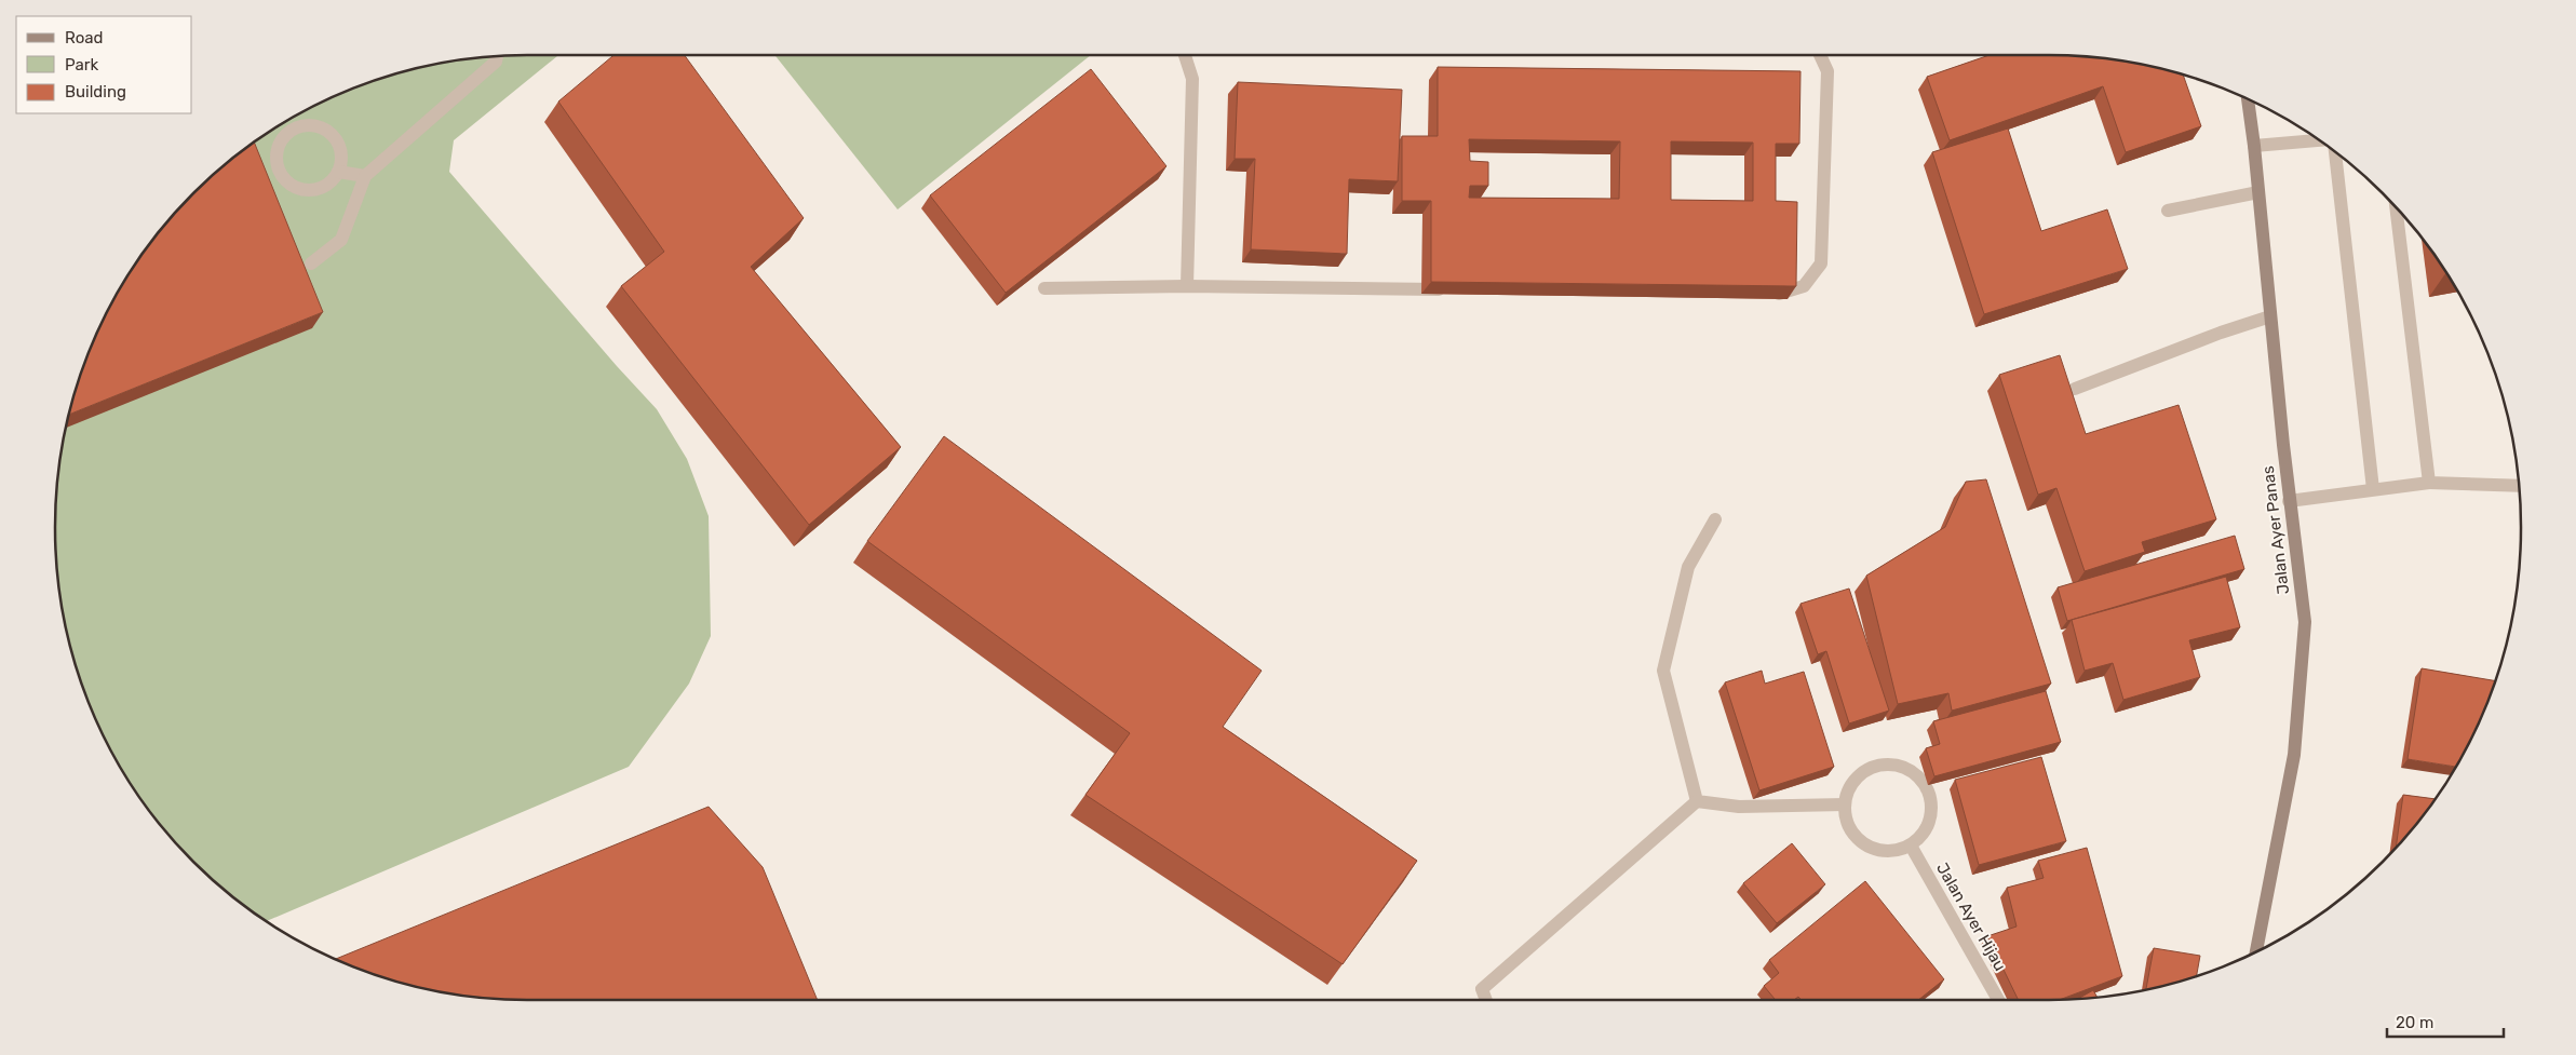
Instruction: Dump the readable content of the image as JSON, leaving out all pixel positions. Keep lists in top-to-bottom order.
{
  "streets": {
    "street": ["Jalan Ayer Panas", "Jalan Ayer Hijau"]
  },
  "legend": ["Road", "Park", "Building"],
  "scale_bar": "20 m"
}
